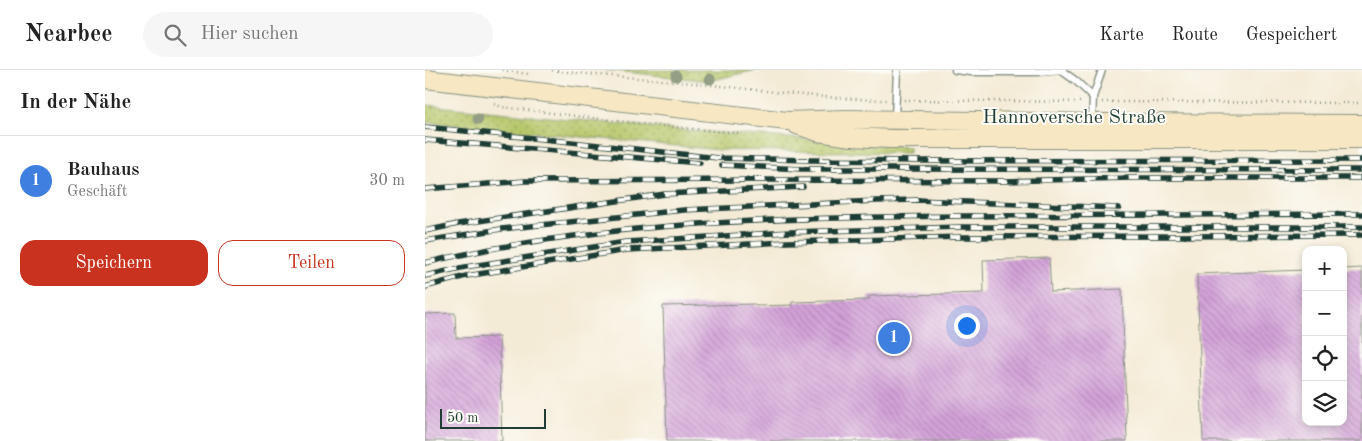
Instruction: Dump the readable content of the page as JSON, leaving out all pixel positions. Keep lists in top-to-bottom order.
{
  "streets": {
    "main road": ["Hannoversche Straße"]
  },
  "scale_bar": "50 m",
  "page": {
    "header": "Nearbee",
    "search": "Hier suchen",
    "nav": ["Karte", "Route", "Gespeichert"],
    "heading": "In der Nähe",
    "list": [
      {
        "mark": "1",
        "name": "Bauhaus",
        "note": "Geschäft",
        "value": "30 m"
      }
    ],
    "buttons": ["Speichern", "Teilen"],
    "map_buttons": ["+", "−"],
    "pins": "1",
    "scale": "50 m"
  }
}
